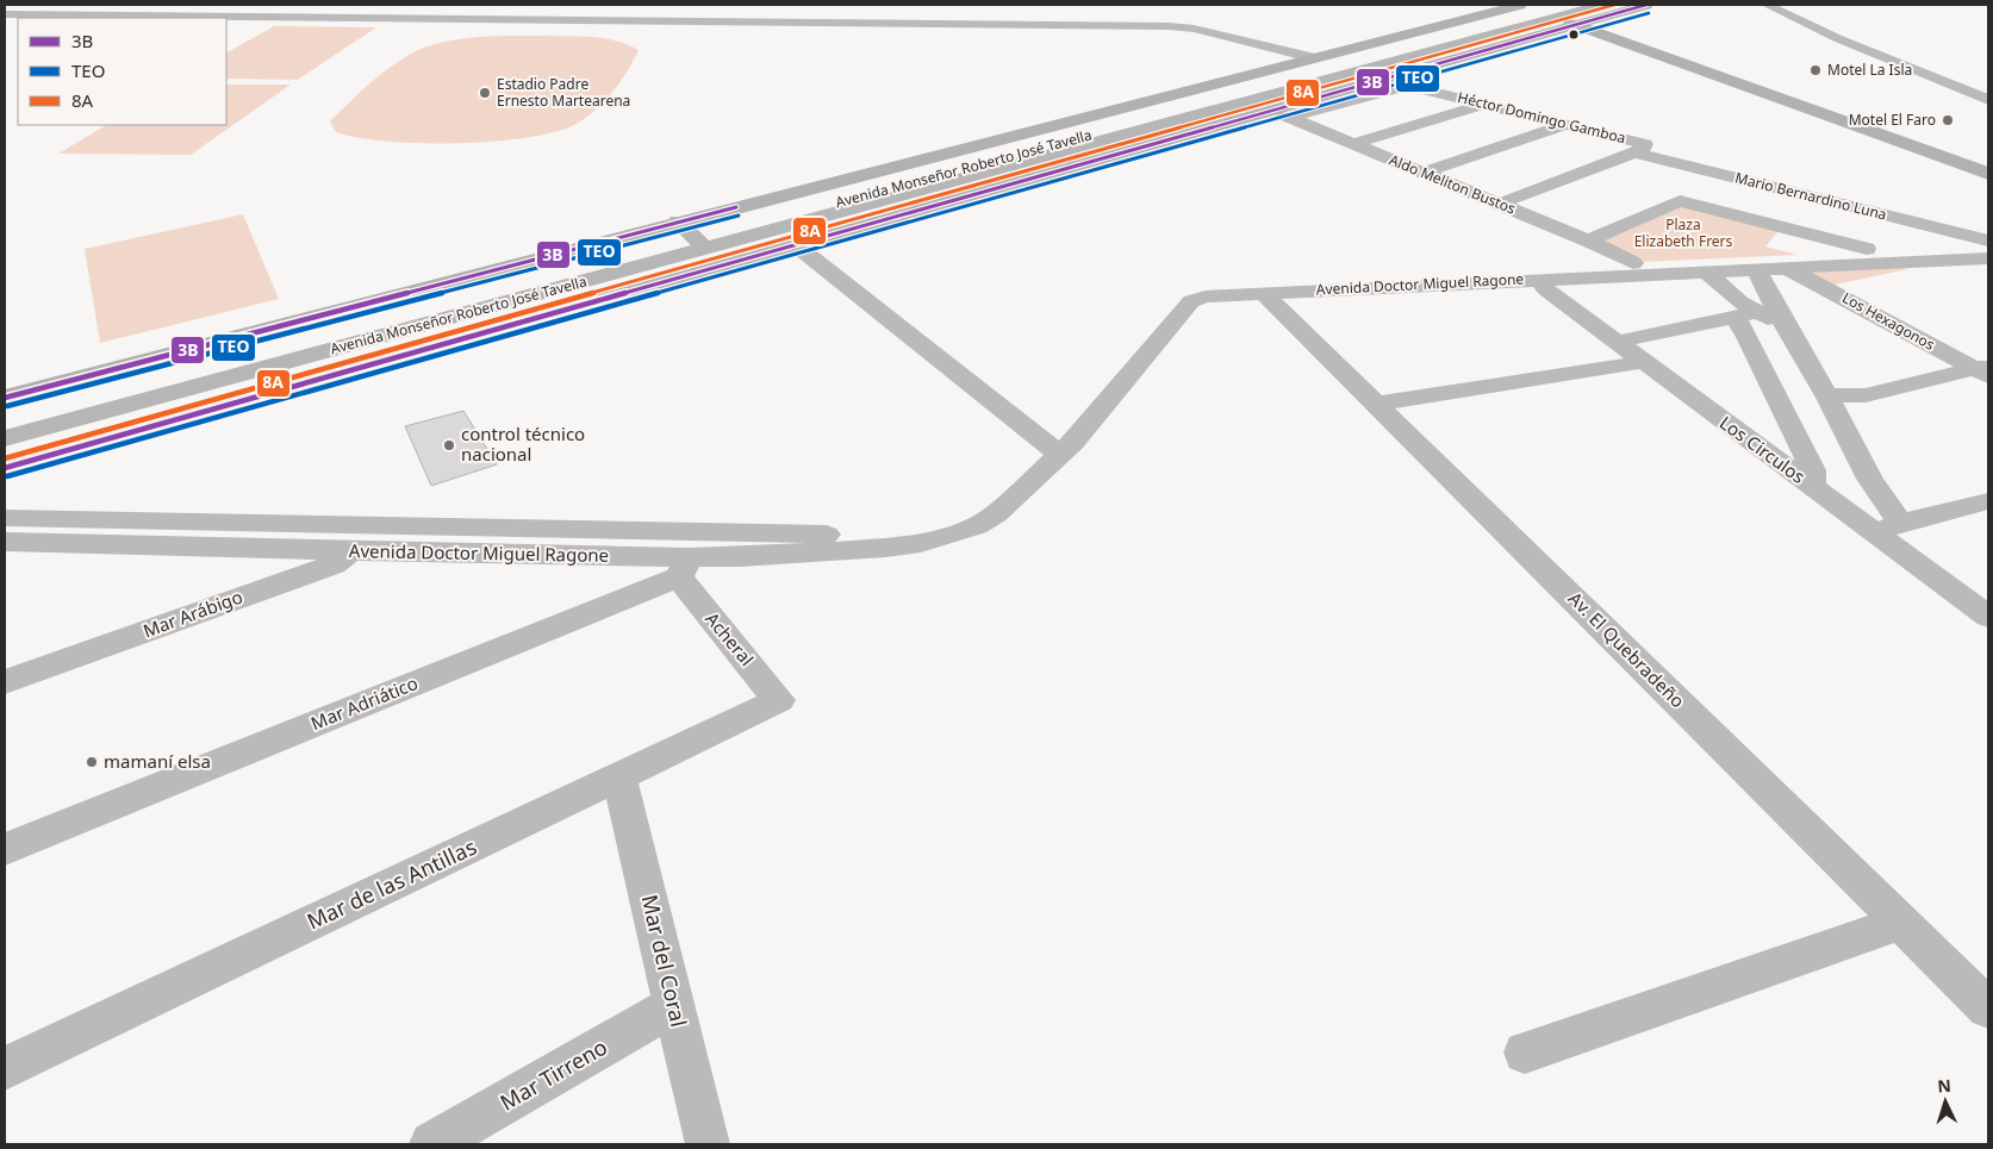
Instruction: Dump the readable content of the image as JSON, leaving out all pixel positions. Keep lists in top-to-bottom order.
{
  "streets": {
    "highway": ["Avenida Monseñor Roberto José Tavella"],
    "street": [
      "Héctor Domingo Gamboa",
      "Aldo Meliton Bustos",
      "Mario Bernardino Luna",
      "Avenida Doctor Miguel Ragone",
      "Los Hexagonos",
      "Los Circulos",
      "Mar Arábigo",
      "Acheral",
      "Av. El Quebradeño",
      "Mar Adriático",
      "Mar de las Antillas",
      "Mar del Coral",
      "Mar Tirreno"
    ]
  },
  "crossings": [
    ["Héctor Domingo Gamboa", "Aldo Meliton Bustos"],
    ["Héctor Domingo Gamboa", "Mario Bernardino Luna"],
    ["Avenida Doctor Miguel Ragone", "Los Hexagonos"],
    ["Avenida Doctor Miguel Ragone", "Los Circulos"],
    ["Avenida Doctor Miguel Ragone", "Mar Arábigo"],
    ["Avenida Doctor Miguel Ragone", "Acheral"],
    ["Avenida Doctor Miguel Ragone", "Av. El Quebradeño"],
    ["Avenida Doctor Miguel Ragone", "Mar Adriático"],
    ["Acheral", "Mar Adriático"],
    ["Acheral", "Mar de las Antillas"],
    ["Mar de las Antillas", "Mar del Coral"],
    ["Mar del Coral", "Mar Tirreno"]
  ],
  "parks": ["Plaza Elizabeth Frers"],
  "places": [
    "Motel La Isla",
    "Estadio Padre Ernesto Martearena",
    "Motel El Faro",
    "control técnico nacional",
    "mamaní elsa"
  ],
  "lines": ["transit line 3B", "transit line 8A", "transit line TEO"],
  "legend": ["3B", "TEO", "8A"],
  "north": "top"
}
